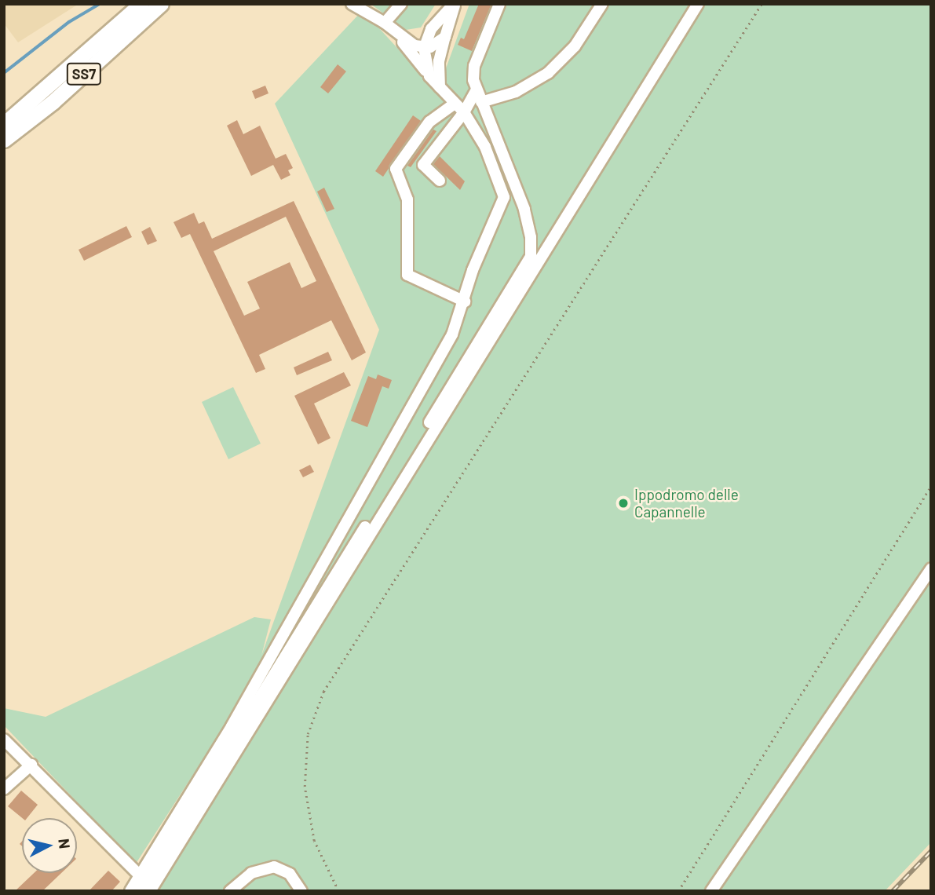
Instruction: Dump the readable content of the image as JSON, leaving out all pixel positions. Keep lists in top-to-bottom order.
{
  "streets": {
    "main road": ["SS7"]
  },
  "places": ["Ippodromo delle Capannelle"],
  "north": "right"
}
